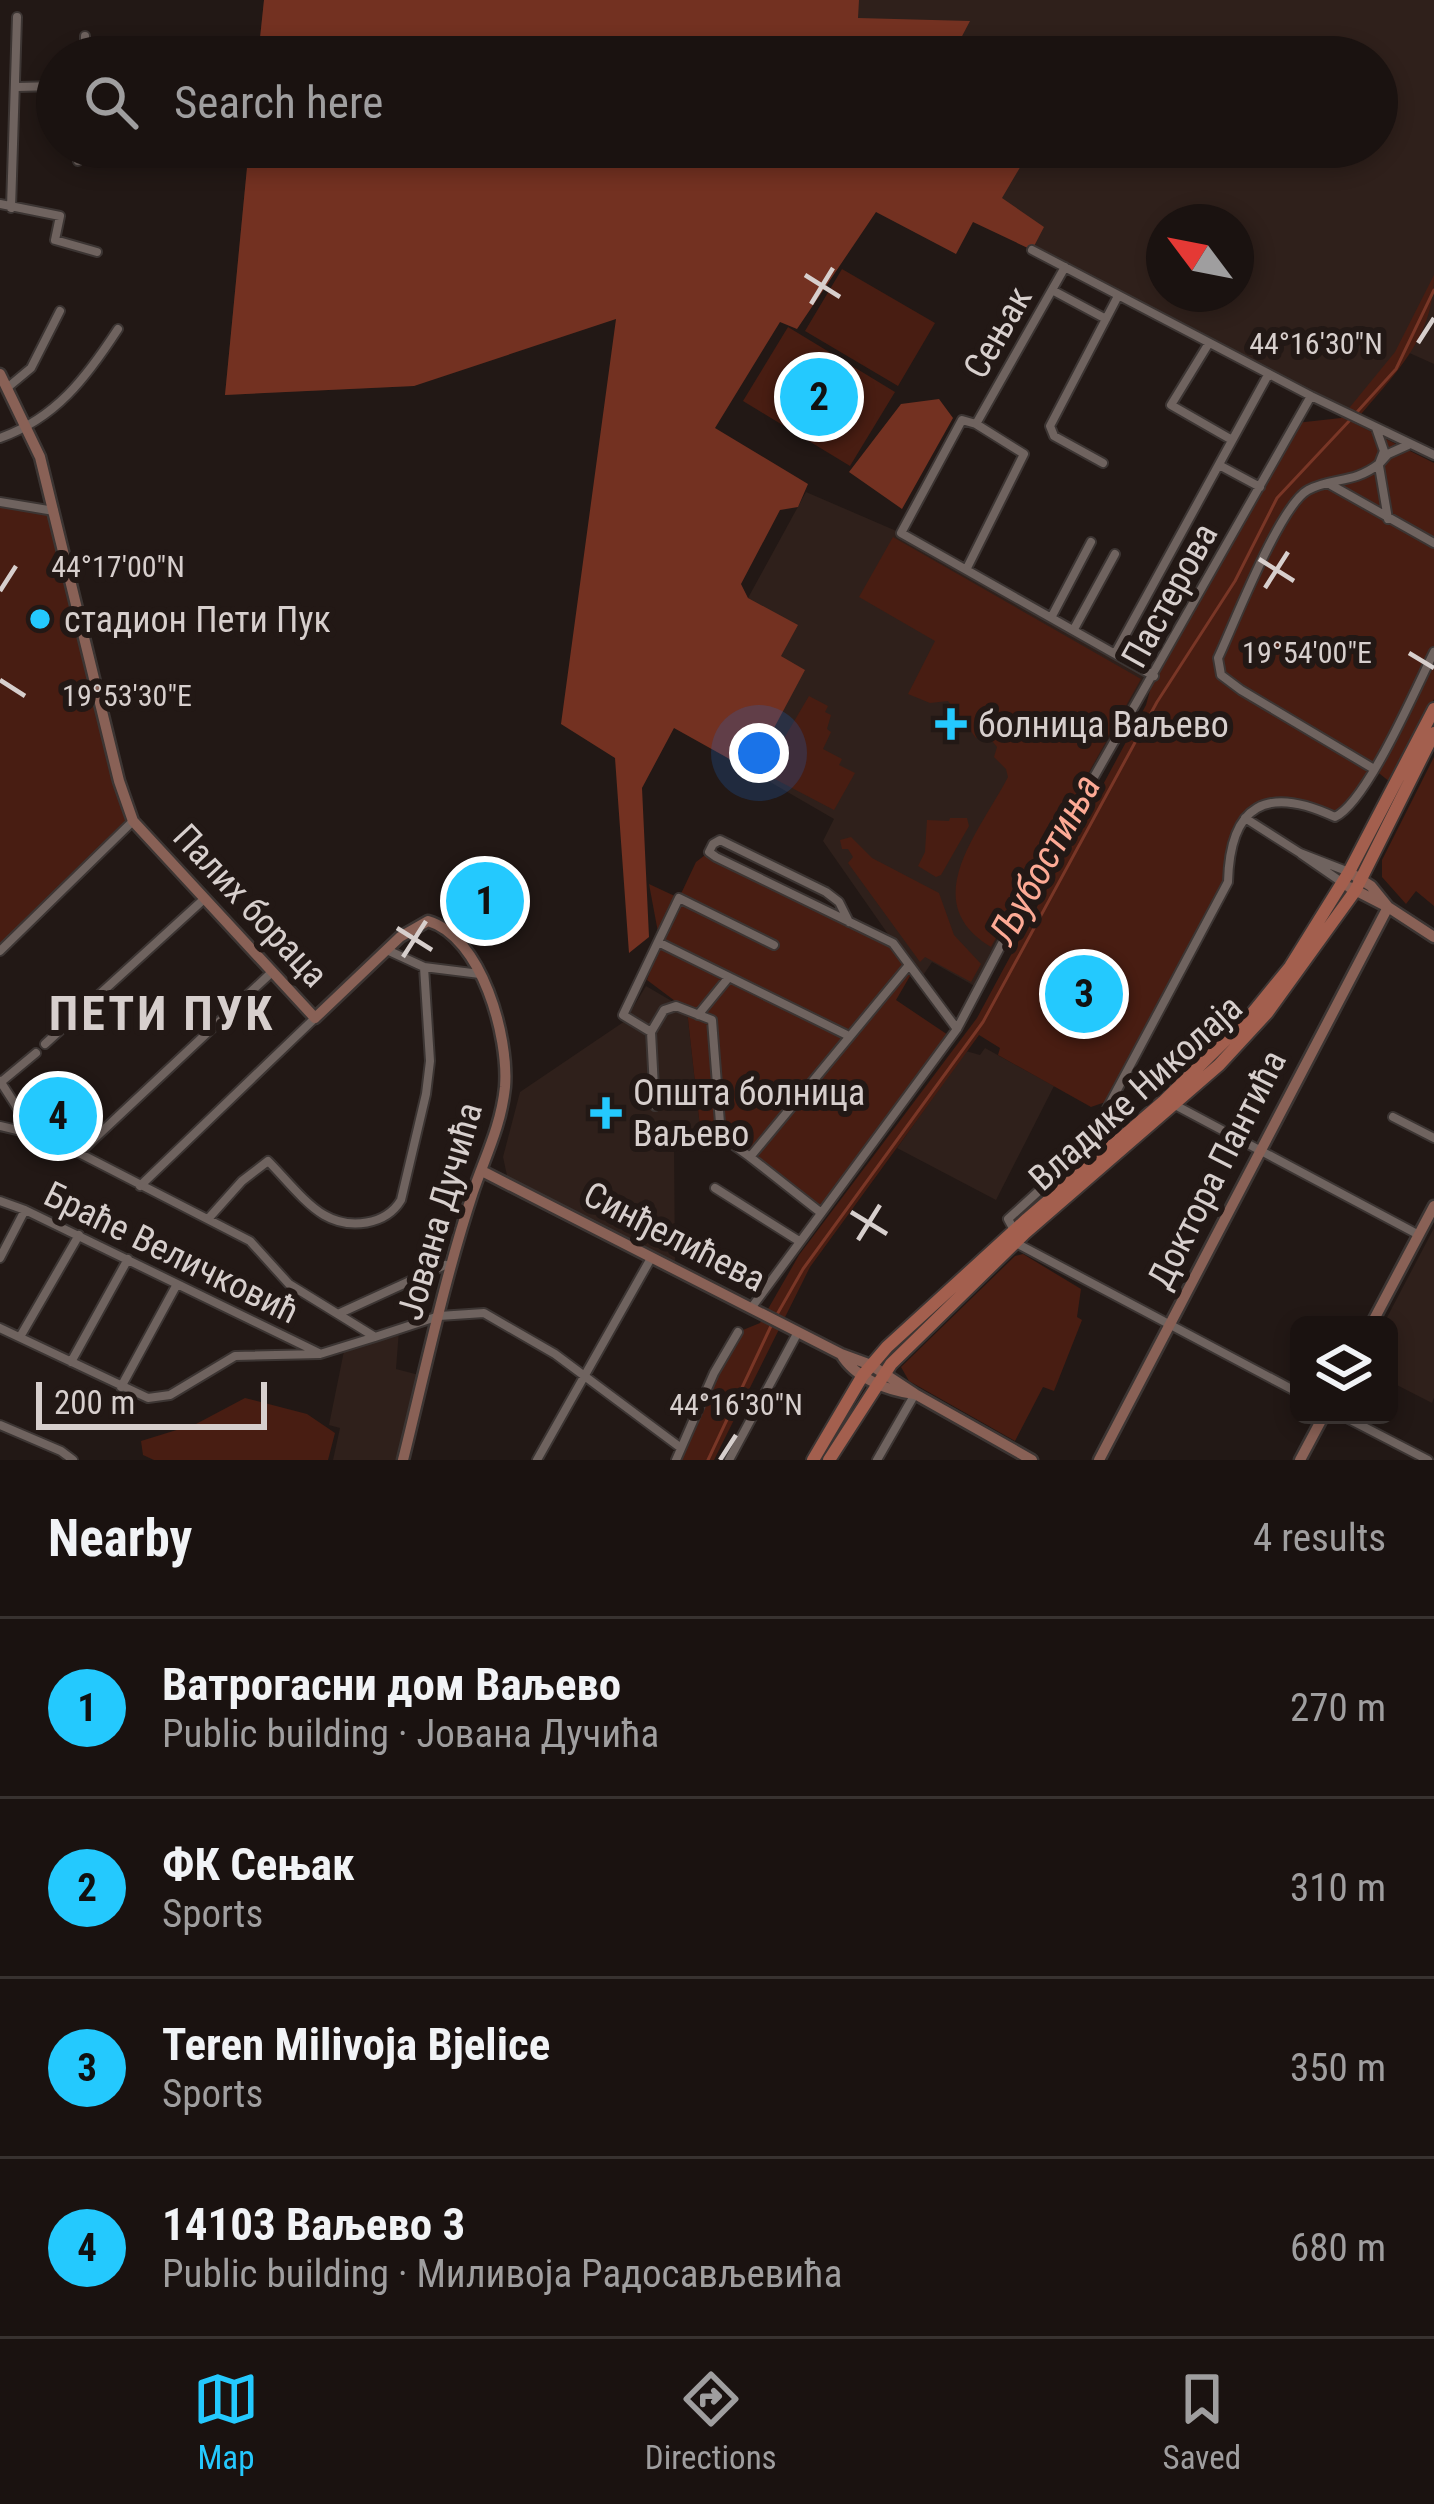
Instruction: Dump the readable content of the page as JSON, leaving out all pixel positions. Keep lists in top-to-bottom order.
{
  "streets": {
    "main road": ["Владике Николаја"],
    "street": [
      "Сењак",
      "Пастерова",
      "Палих бораца",
      "Доктора Пантића",
      "Јована Дучића",
      "Синђелићева",
      "Браће Величковић"
    ]
  },
  "crossings": [
    ["Пастерова", "Синђелићева"],
    ["Палих бораца", "Јована Дучића"],
    ["Владике Николаја", "Синђелићева"],
    ["Јована Дучића", "Синђелићева"]
  ],
  "districts": ["ПЕТИ ПУК"],
  "water": ["Љубостиња"],
  "places": {
    "other": ["стадион Пети Пук"],
    "health": ["болница Ваљево", "Општа болница Ваљево"]
  },
  "scale_bar": "200 m",
  "north": "top left",
  "page": {
    "search": "Search here",
    "pins": [
      "2",
      "1",
      "3",
      "4"
    ],
    "scale": "200 m",
    "heading": ["Nearby", "4 results"],
    "list": [
      {
        "mark": "1",
        "name": "Ватрогасни дом Ваљево",
        "note": "Public building · Јована Дучића",
        "value": "270 m"
      },
      {
        "mark": "2",
        "name": "ФК Сењак",
        "note": "Sports",
        "value": "310 m"
      },
      {
        "mark": "3",
        "name": "Teren Milivoja Bjelice",
        "note": "Sports",
        "value": "350 m"
      },
      {
        "mark": "4",
        "name": "14103 Ваљево 3",
        "note": "Public building · Миливоја Радосављевића",
        "value": "680 m"
      }
    ],
    "nav": ["Map", "Directions", "Saved"]
  },
  "coordinates": [
    "44°16'30\"N",
    "44°17'00\"N",
    "19°54'00\"E",
    "19°53'30\"E"
  ]
}
